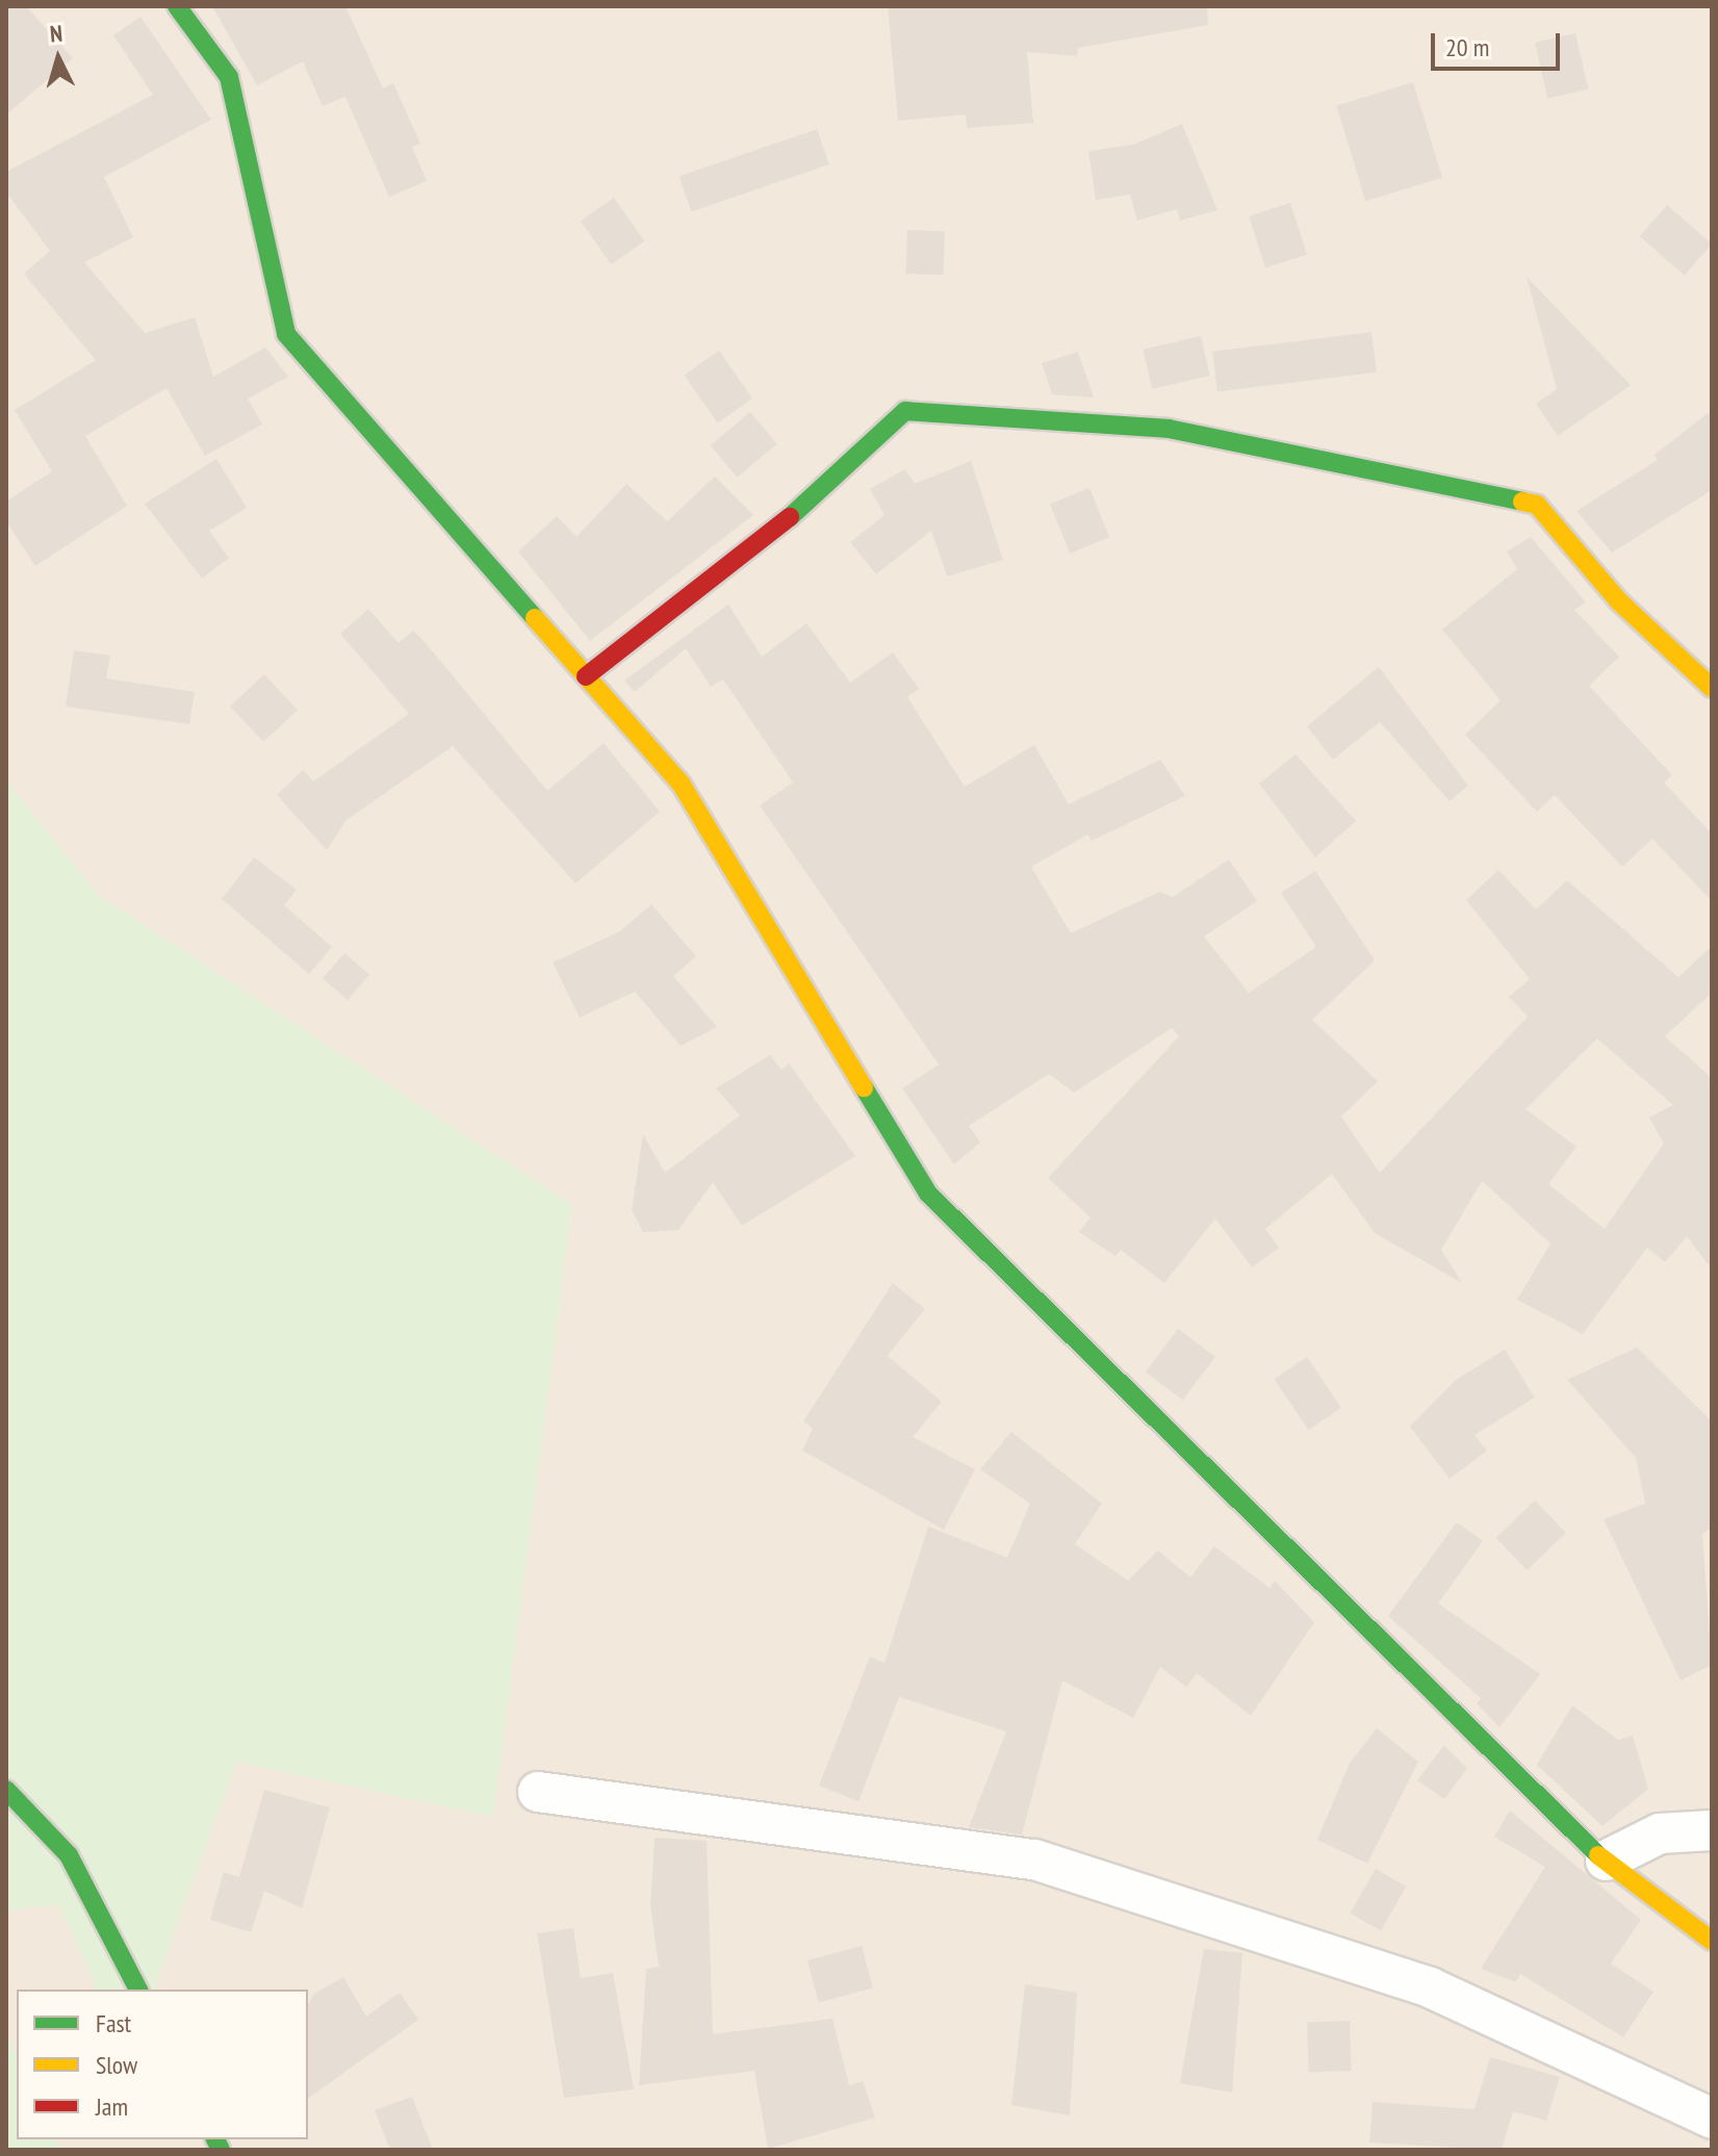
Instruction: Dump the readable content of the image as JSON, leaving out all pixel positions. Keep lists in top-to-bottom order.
{
  "legend": ["Fast", "Slow", "Jam"],
  "scale_bar": "20 m",
  "north": "top"
}
